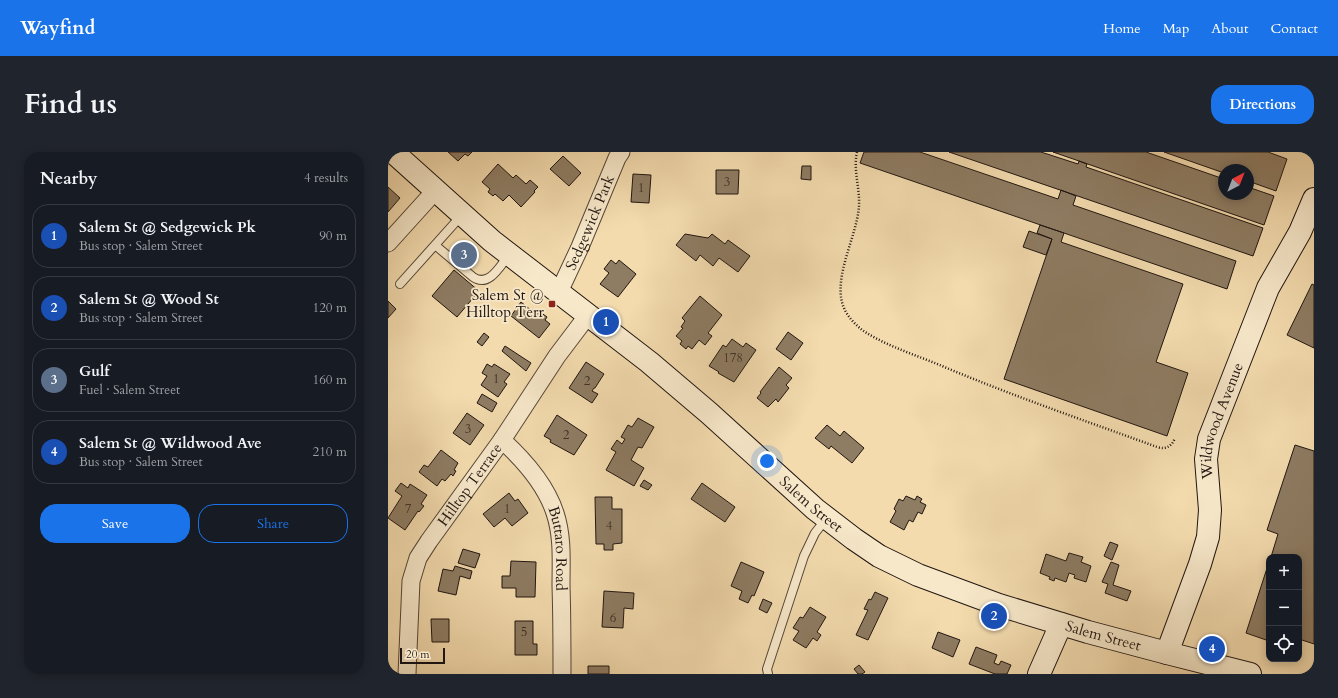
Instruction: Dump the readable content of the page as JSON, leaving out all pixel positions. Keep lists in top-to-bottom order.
{
  "streets": {
    "street": [
      "Sedgewick Park",
      "Wildwood Avenue",
      "Hilltop Terrace",
      "Salem Street",
      "Buttaro Road"
    ]
  },
  "crossings": [
    ["Sedgewick Park", "Salem Street"],
    ["Wildwood Avenue", "Salem Street"],
    ["Hilltop Terrace", "Salem Street"],
    ["Hilltop Terrace", "Buttaro Road"]
  ],
  "places": {
    "transit": ["Salem St @ Hilltop Terr"]
  },
  "house_numbers": [
    "3",
    "1",
    "178",
    "1",
    "2",
    "3",
    "2",
    "7",
    "1",
    "4",
    "6",
    "5"
  ],
  "scale_bar": "20 m",
  "north": "top right",
  "page": {
    "header": "Wayfind",
    "nav": [
      "Home",
      "Map",
      "About",
      "Contact"
    ],
    "title": "Find us",
    "buttons": [
      "Directions",
      ["Save", "Share"]
    ],
    "heading": ["Nearby", "4 results"],
    "list": [
      {
        "mark": "1",
        "name": "Salem St @ Sedgewick Pk",
        "note": "Bus stop · Salem Street",
        "value": "90 m"
      },
      {
        "mark": "2",
        "name": "Salem St @ Wood St",
        "note": "Bus stop · Salem Street",
        "value": "120 m"
      },
      {
        "mark": "3",
        "name": "Gulf",
        "note": "Fuel · Salem Street",
        "value": "160 m"
      },
      {
        "mark": "4",
        "name": "Salem St @ Wildwood Ave",
        "note": "Bus stop · Salem Street",
        "value": "210 m"
      }
    ],
    "pins": [
      "3",
      "1",
      "2",
      "4"
    ],
    "map_buttons": ["+", "−"],
    "scale": "20 m"
  }
}
